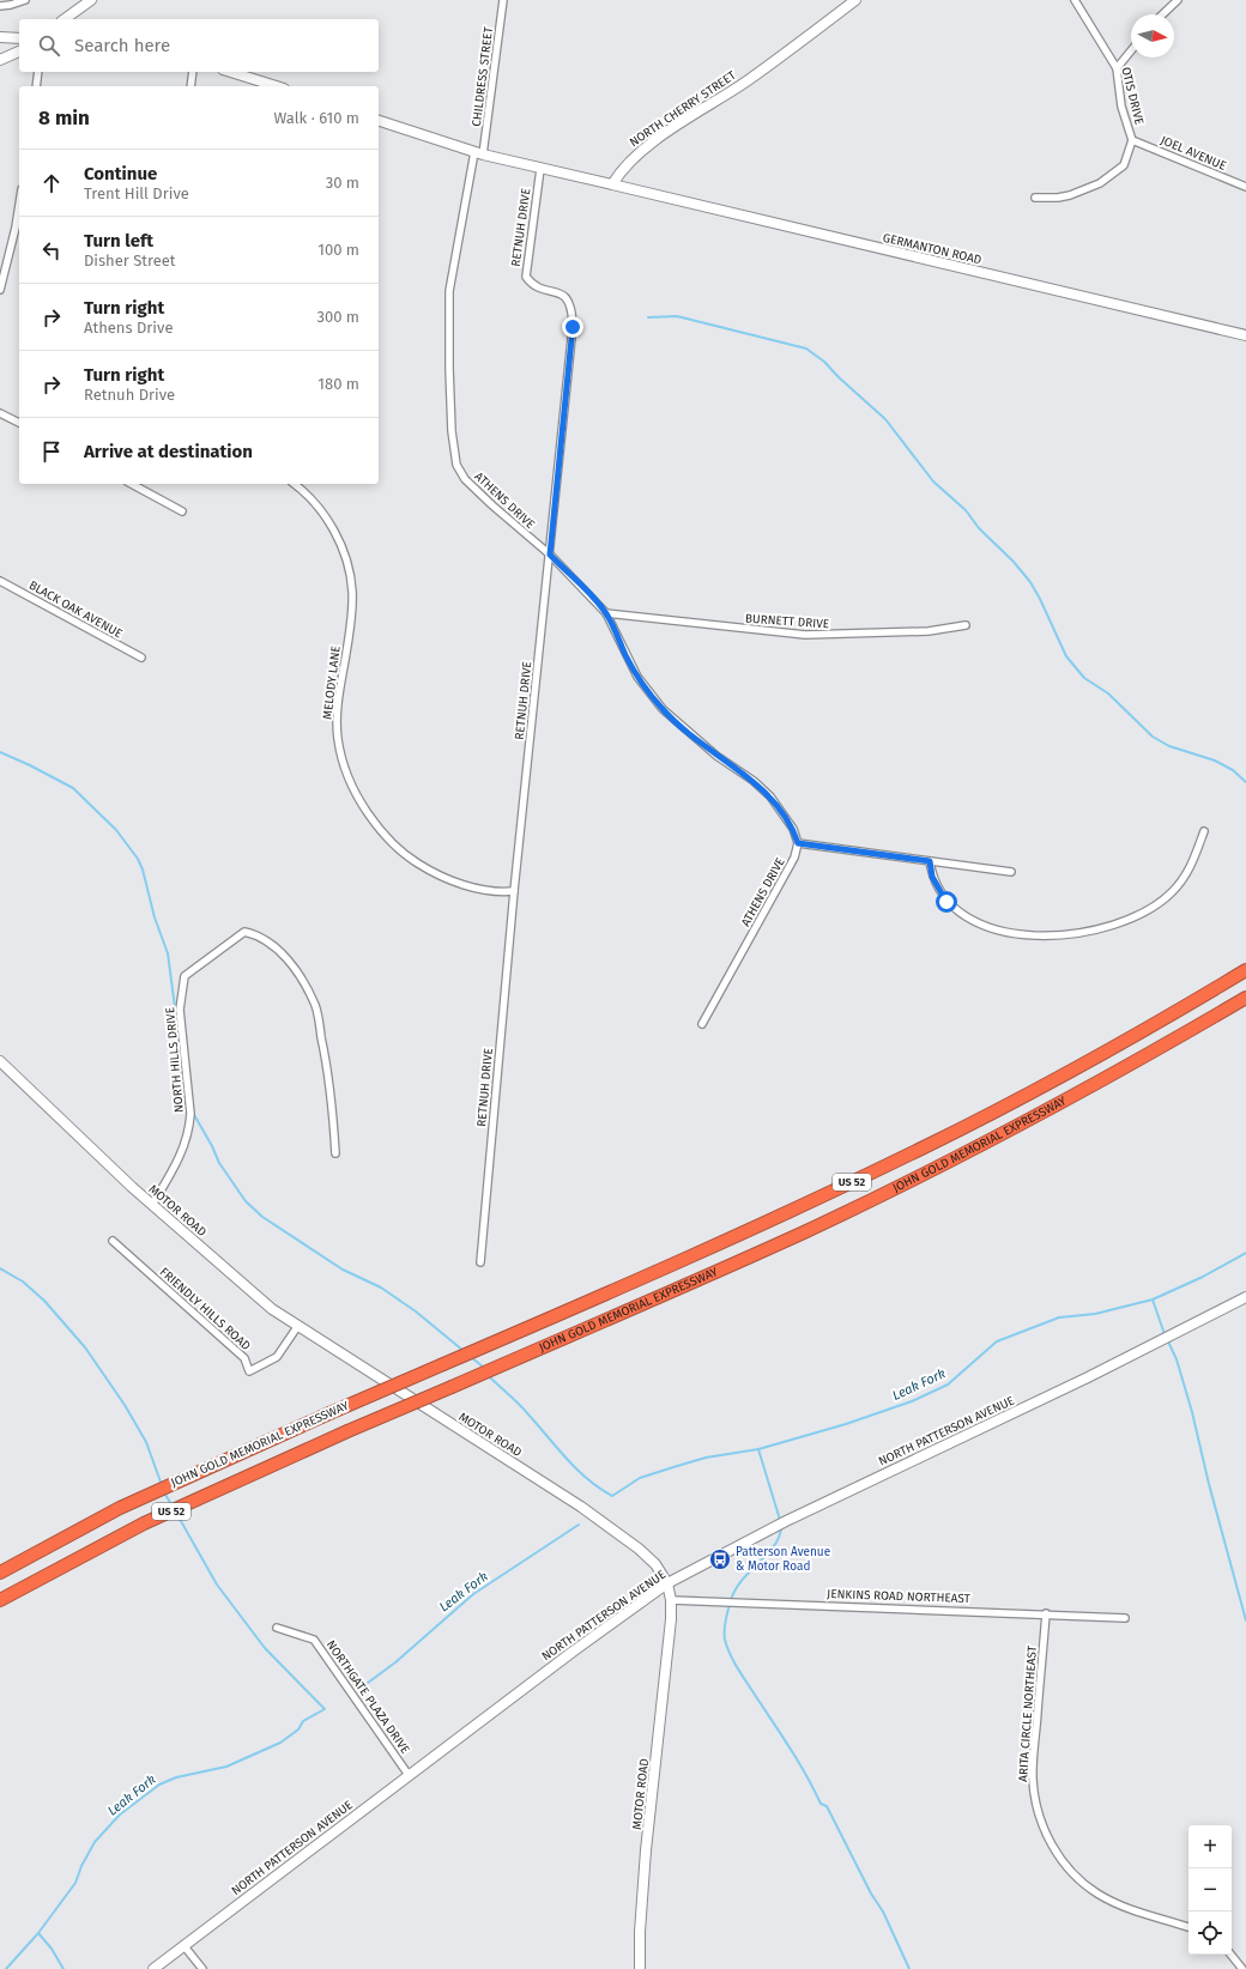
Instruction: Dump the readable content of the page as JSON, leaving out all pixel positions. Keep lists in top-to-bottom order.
{
  "streets": {
    "highway": ["JOHN GOLD MEMORIAL EXPRESSWAY", "US 52"],
    "main road": [
      "NORTH CHERRY STREET",
      "GERMANTON ROAD",
      "MOTOR ROAD",
      "NORTH PATTERSON AVENUE"
    ],
    "street": [
      "CHILDRESS STREET",
      "OTIS DRIVE",
      "JOEL AVENUE",
      "RETNUH DRIVE",
      "ATHENS DRIVE",
      "BLACK OAK AVENUE",
      "BURNETT DRIVE",
      "MELODY LANE",
      "NORTH HILLS DRIVE",
      "FRIENDLY HILLS ROAD",
      "JENKINS ROAD NORTHEAST",
      "NORTHGATE PLAZA DRIVE",
      "ARITA CIRCLE NORTHEAST"
    ]
  },
  "crossings": [
    ["CHILDRESS STREET", "ATHENS DRIVE"],
    ["OTIS DRIVE", "JOEL AVENUE"],
    ["NORTH CHERRY STREET", "GERMANTON ROAD"],
    ["RETNUH DRIVE", "ATHENS DRIVE"],
    ["RETNUH DRIVE", "MELODY LANE"],
    ["ATHENS DRIVE", "BURNETT DRIVE"],
    ["NORTH HILLS DRIVE", "MOTOR ROAD"],
    ["MOTOR ROAD", "FRIENDLY HILLS ROAD"],
    ["MOTOR ROAD", "NORTH PATTERSON AVENUE"],
    ["MOTOR ROAD", "JENKINS ROAD NORTHEAST"],
    ["NORTH PATTERSON AVENUE", "NORTHGATE PLAZA DRIVE"],
    ["JENKINS ROAD NORTHEAST", "ARITA CIRCLE NORTHEAST"]
  ],
  "water": ["Leak Fork"],
  "places": {
    "bus stop": ["Patterson Avenue & Motor Road"]
  },
  "north": "right",
  "page": {
    "search": "Search here",
    "heading": ["8 min", "Walk · 610 m"],
    "list": [
      ["Continue", "Trent Hill Drive", "30 m"],
      ["Turn left", "Disher Street", "100 m"],
      ["Turn right", "Athens Drive", "300 m"],
      ["Turn right", "Retnuh Drive", "180 m"],
      "Arrive at destination"
    ],
    "map_buttons": ["+", "−"]
  }
}
